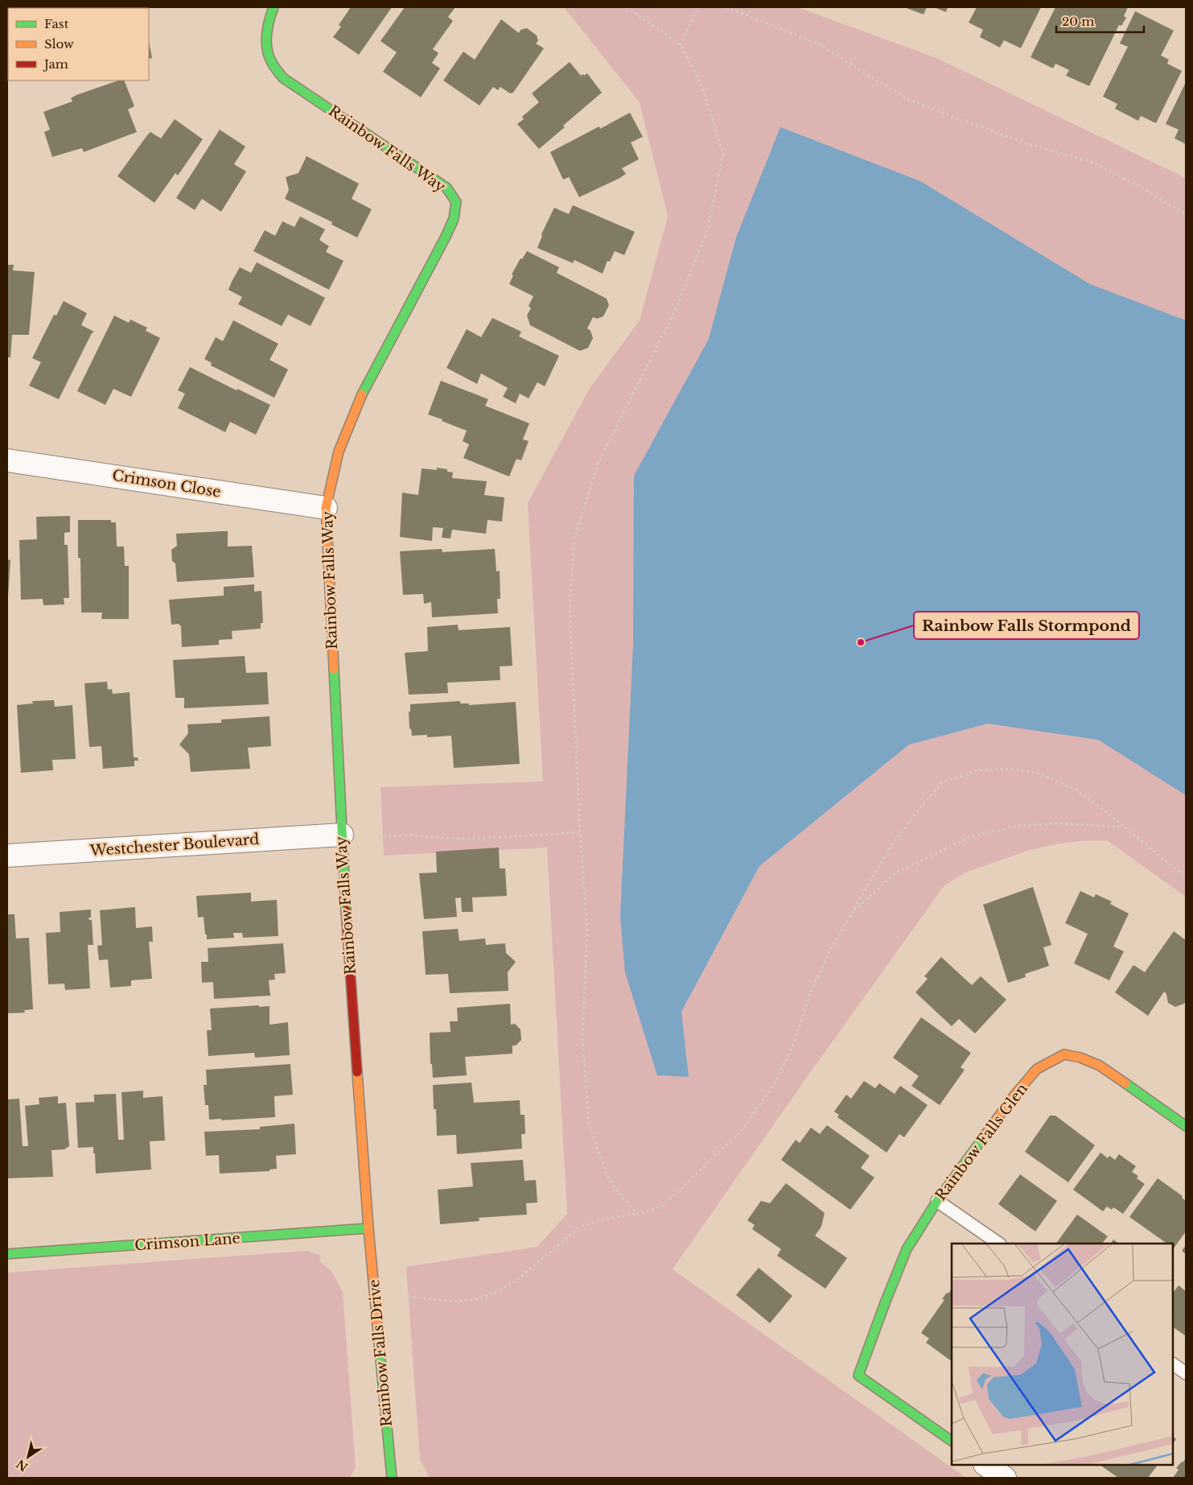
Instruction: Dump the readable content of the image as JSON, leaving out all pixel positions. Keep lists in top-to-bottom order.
{
  "streets": {
    "street": [
      "Rainbow Falls Way",
      "Crimson Close",
      "Westchester Boulevard",
      "Rainbow Falls Glen",
      "Crimson Lane",
      "Rainbow Falls Drive"
    ]
  },
  "crossings": [
    ["Rainbow Falls Way", "Crimson Close"],
    ["Rainbow Falls Way", "Westchester Boulevard"],
    ["Rainbow Falls Way", "Crimson Lane"],
    ["Rainbow Falls Way", "Rainbow Falls Drive"],
    ["Crimson Lane", "Rainbow Falls Drive"]
  ],
  "places": ["Rainbow Falls Stormpond"],
  "legend": ["Fast", "Slow", "Jam"],
  "scale_bar": "20 m",
  "north": "bottom left"
}
